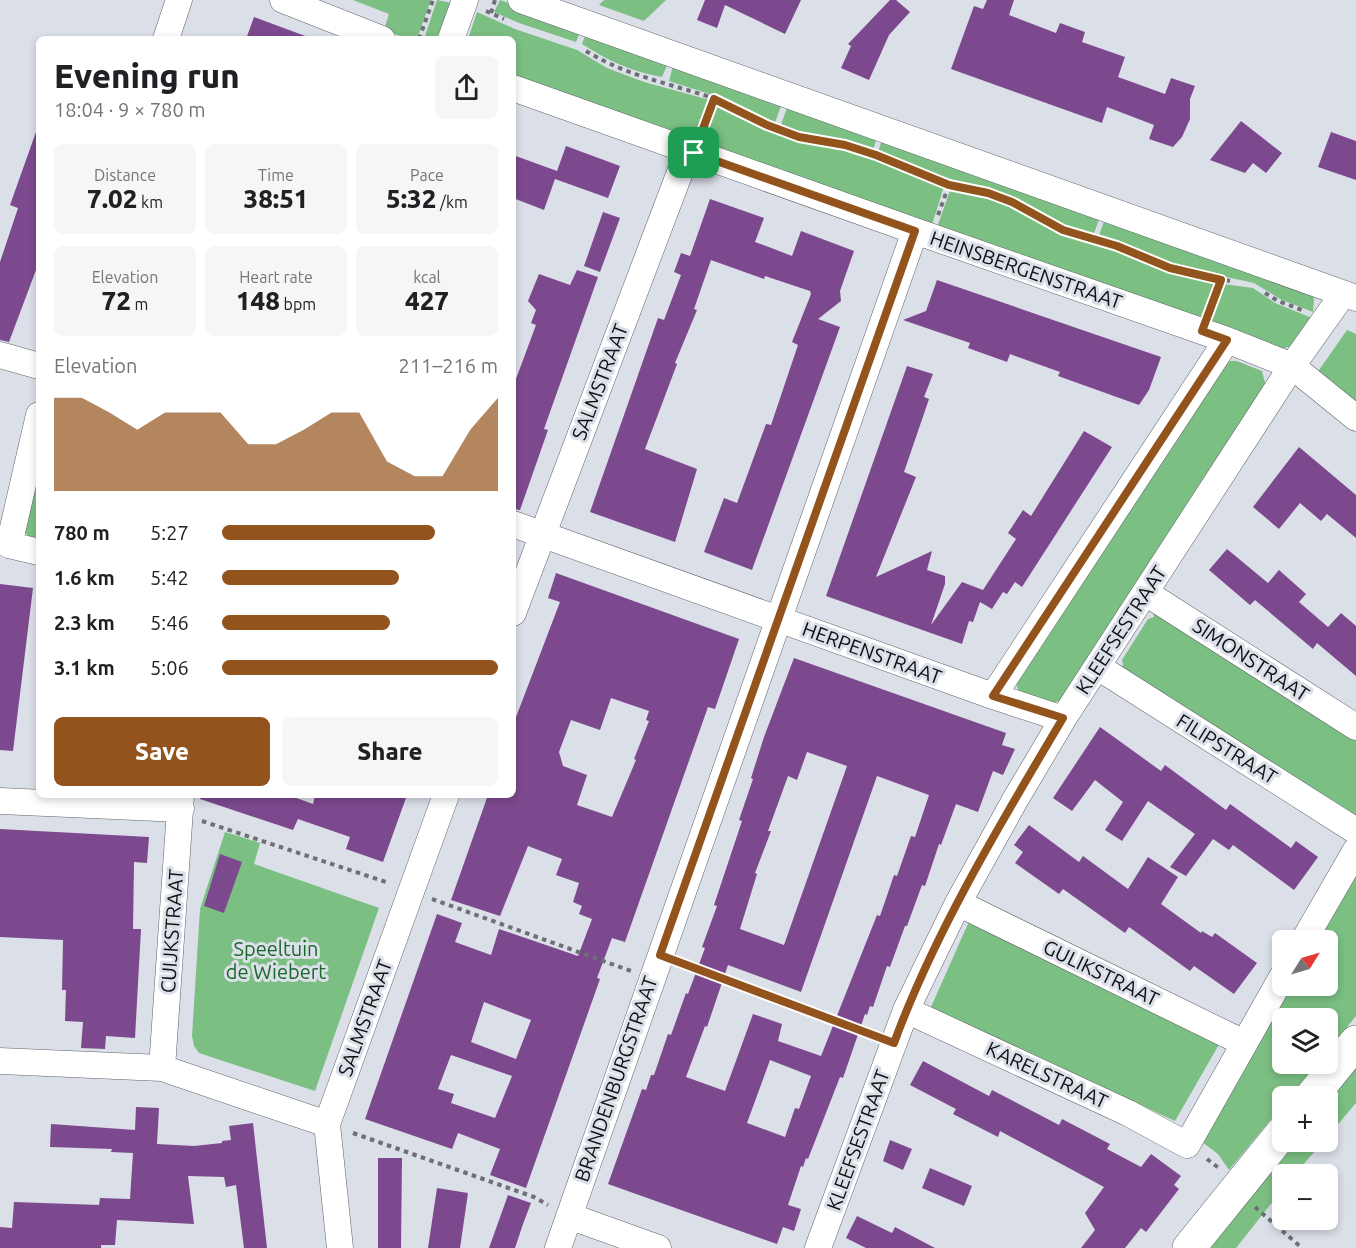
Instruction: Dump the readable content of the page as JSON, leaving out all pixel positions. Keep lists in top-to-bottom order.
{
  "streets": {
    "street": [
      "HEINSBERGENSTRAAT",
      "SALMSTRAAT",
      "KLEEFSESTRAAT",
      "HERPENSTRAAT",
      "SIMONSTRAAT",
      "FILIPSTRAAT",
      "CUIJKSTRAAT",
      "GULIKSTRAAT",
      "KARELSTRAAT",
      "BRANDENBURGSTRAAT"
    ]
  },
  "crossings": [
    ["HEINSBERGENSTRAAT", "SALMSTRAAT"],
    ["HEINSBERGENSTRAAT", "KLEEFSESTRAAT"],
    ["HEINSBERGENSTRAAT", "BRANDENBURGSTRAAT"],
    ["SALMSTRAAT", "HERPENSTRAAT"],
    ["KLEEFSESTRAAT", "HERPENSTRAAT"],
    ["KLEEFSESTRAAT", "SIMONSTRAAT"],
    ["KLEEFSESTRAAT", "FILIPSTRAAT"],
    ["KLEEFSESTRAAT", "GULIKSTRAAT"],
    ["KLEEFSESTRAAT", "KARELSTRAAT"],
    ["HERPENSTRAAT", "BRANDENBURGSTRAAT"]
  ],
  "parks": ["Speeltuin de Wiebert"],
  "north": "top right",
  "page": {
    "heading": ["Evening run", "18:04 · 9 × 780 m"],
    "stats": [
      ["Distance", "7.02 km"],
      ["Time", "38:51"],
      ["Pace", "5:32 /km"],
      ["Elevation", "72 m"],
      ["Heart rate", "148 bpm"],
      ["kcal", "427"]
    ],
    "chart": ["Elevation", "211–216 m"],
    "list": [
      {
        "name": "780 m",
        "note": "5:27"
      },
      {
        "name": "1.6 km",
        "note": "5:42"
      },
      {
        "name": "2.3 km",
        "note": "5:46"
      },
      {
        "name": "3.1 km",
        "note": "5:06"
      }
    ],
    "buttons": ["Save", "Share"],
    "map_buttons": ["+", "−"]
  }
}
